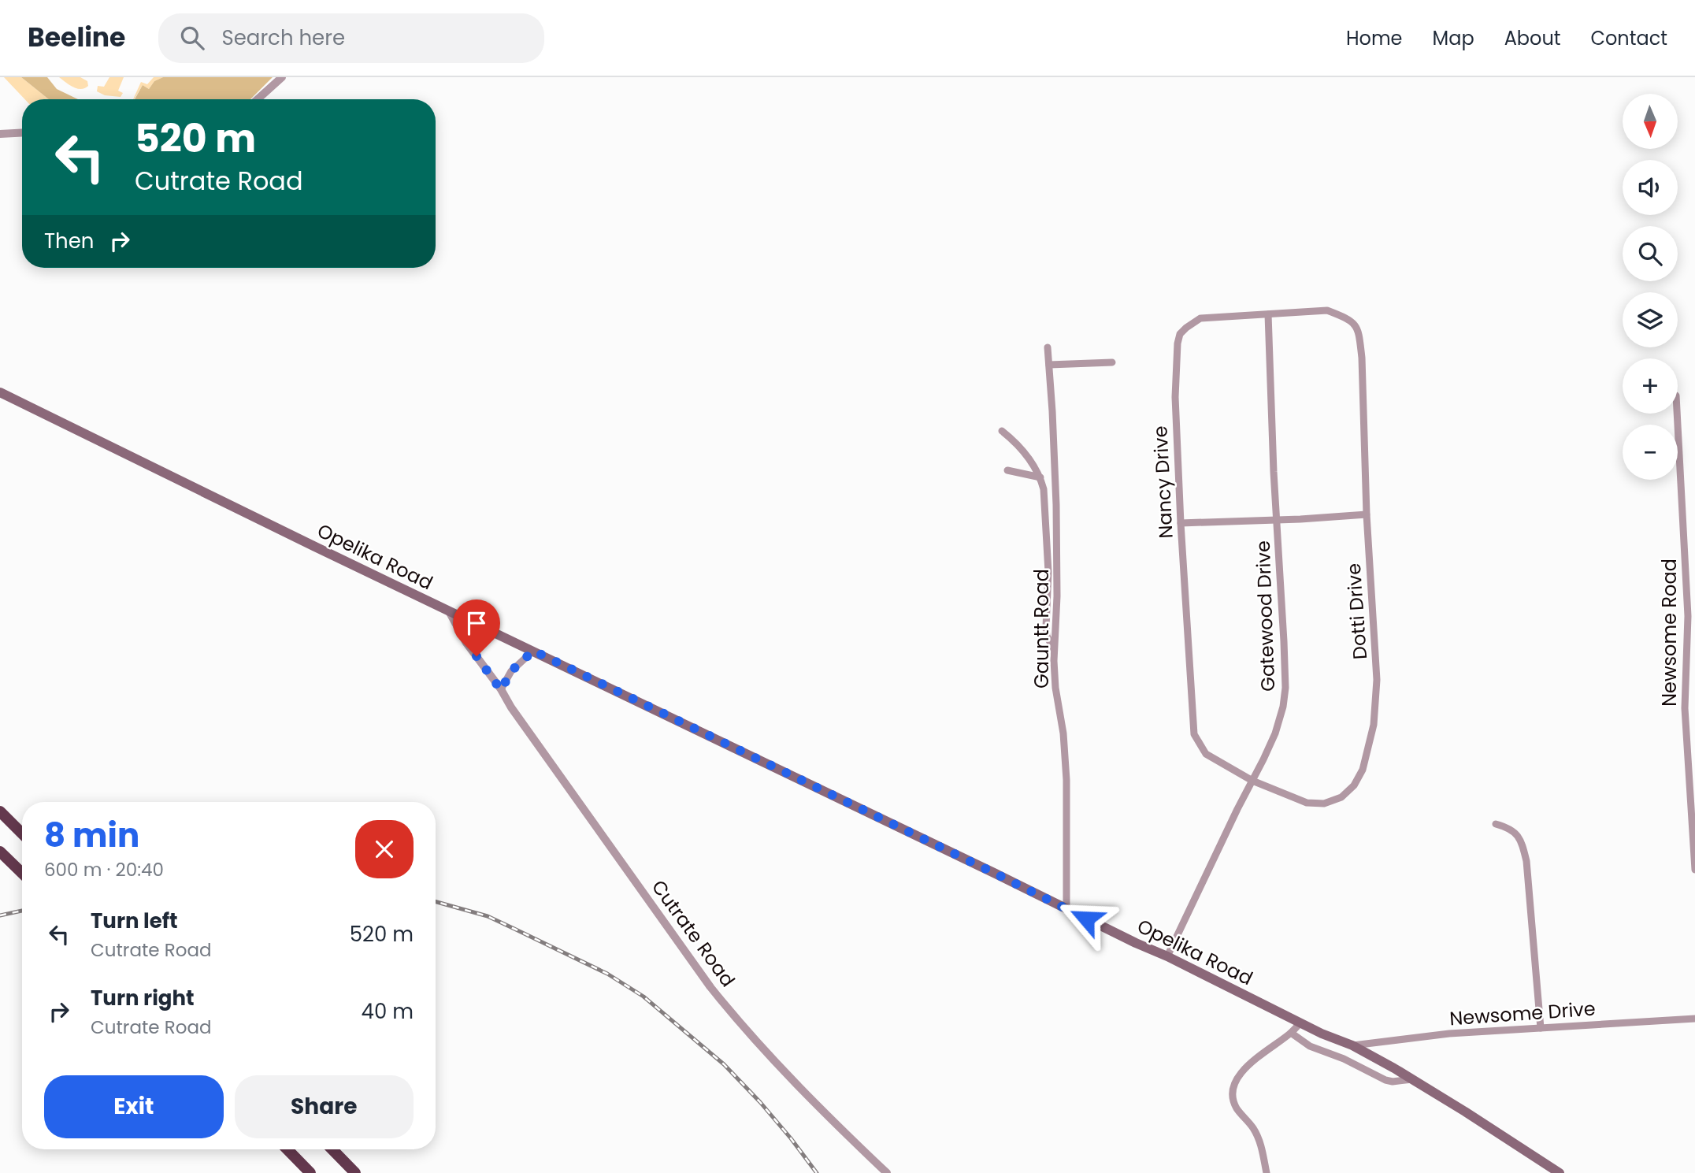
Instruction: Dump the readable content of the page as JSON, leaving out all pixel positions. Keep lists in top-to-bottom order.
{
  "streets": {
    "main road": ["Opelika Road"],
    "street": [
      "Nancy Drive",
      "Dotti Drive",
      "Gatewood Drive",
      "Gauntt Road",
      "Newsome Road",
      "Cutrate Road",
      "Newsome Drive"
    ]
  },
  "crossings": [
    ["Nancy Drive", "Dotti Drive"],
    ["Nancy Drive", "Gatewood Drive"],
    ["Opelika Road", "Gatewood Drive"],
    ["Opelika Road", "Gauntt Road"],
    ["Opelika Road", "Cutrate Road"],
    ["Opelika Road", "Newsome Drive"],
    ["Dotti Drive", "Gatewood Drive"]
  ],
  "north": "bottom",
  "page": {
    "header": "Beeline",
    "search": "Search here",
    "nav": [
      "Home",
      "Map",
      "About",
      "Contact"
    ],
    "map_buttons": ["+", "−"],
    "turn": ["520 m", "Cutrate Road"],
    "then": "Then",
    "heading": ["8 min", "600 m · 20:40"],
    "list": [
      {
        "name": "Turn left",
        "note": "Cutrate Road",
        "value": "520 m"
      },
      {
        "name": "Turn right",
        "note": "Cutrate Road",
        "value": "40 m"
      }
    ],
    "buttons": ["Exit", "Share"]
  }
}
